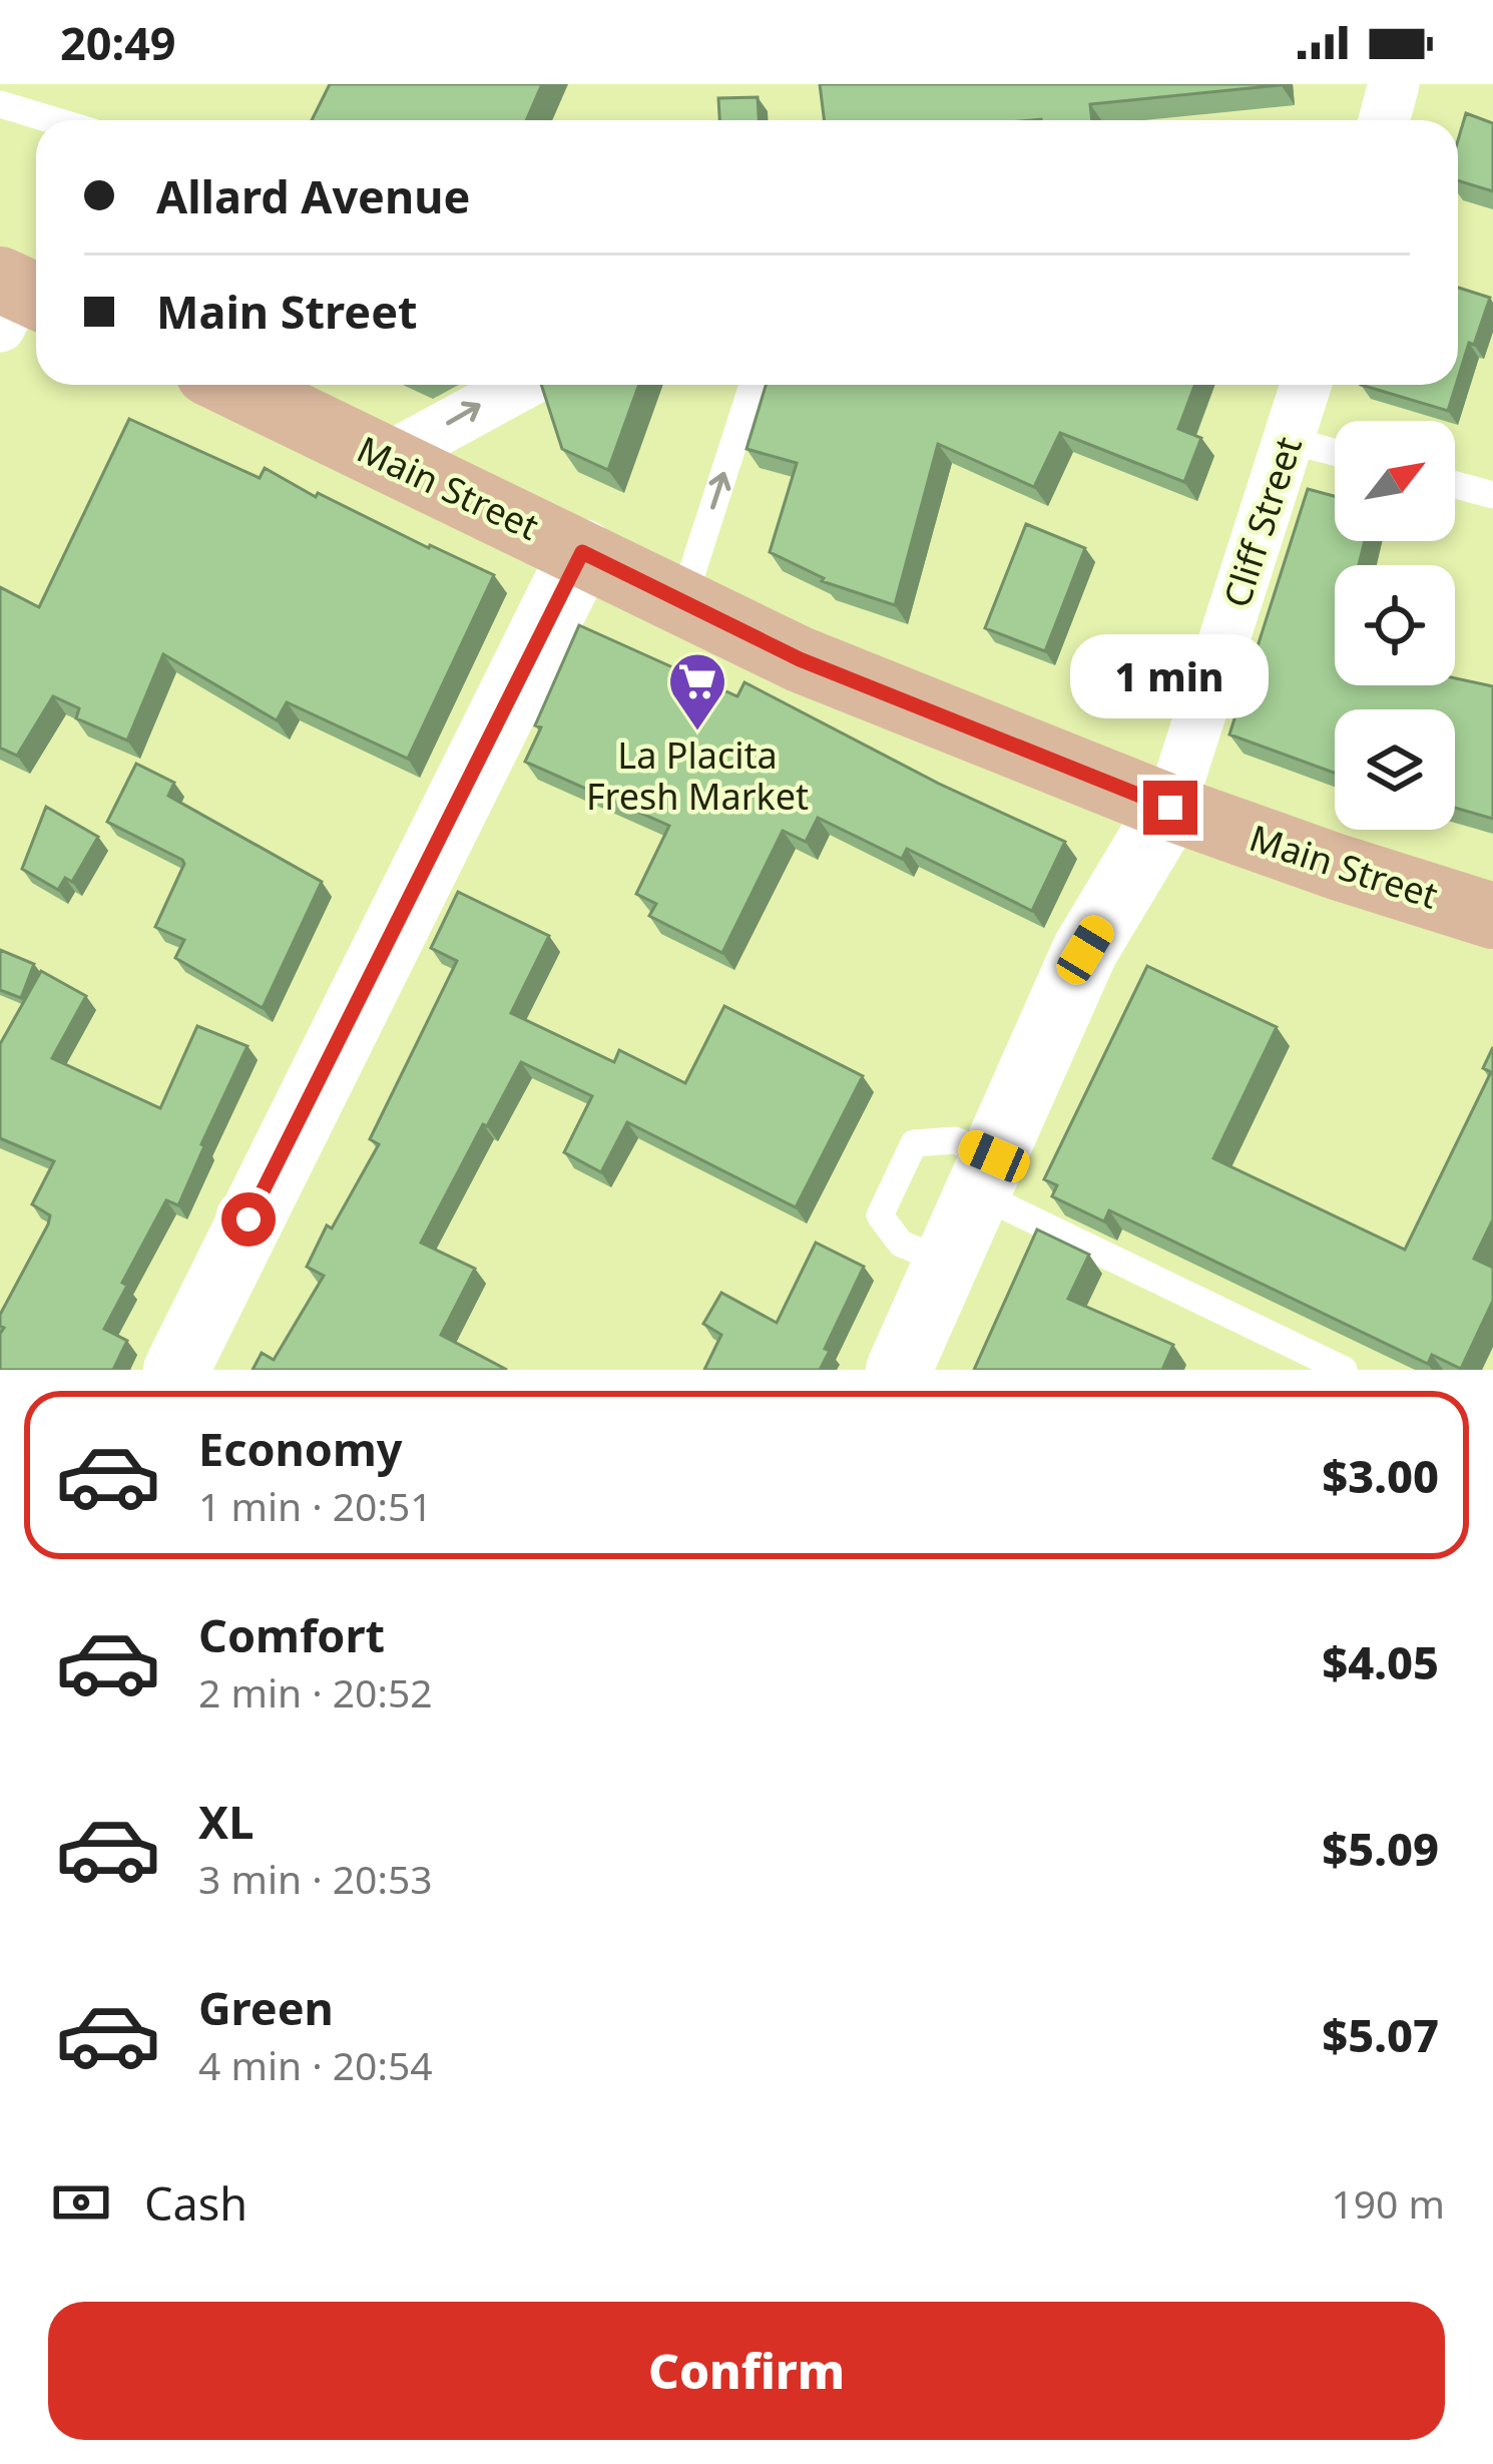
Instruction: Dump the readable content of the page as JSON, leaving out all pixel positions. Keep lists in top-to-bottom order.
{
  "streets": {
    "main road": ["Main Street"],
    "street": ["Cliff Street"]
  },
  "crossings": [
    ["Main Street", "Cliff Street"]
  ],
  "places": {
    "supermarket": ["La Placita Fresh Market"]
  },
  "north": "top right",
  "page": {
    "status": "20:49",
    "banner": ["Allard Avenue", "Main Street"],
    "bubble": "1 min",
    "list": [
      {
        "name": "Economy",
        "note": "1 min · 20:51",
        "value": "$3.00"
      },
      {
        "name": "Comfort",
        "note": "2 min · 20:52",
        "value": "$4.05"
      },
      {
        "name": "XL",
        "note": "3 min · 20:53",
        "value": "$5.09"
      },
      {
        "name": "Green",
        "note": "4 min · 20:54",
        "value": "$5.07"
      }
    ],
    "pay": ["Cash", "190 m"],
    "buttons": "Confirm"
  }
}
